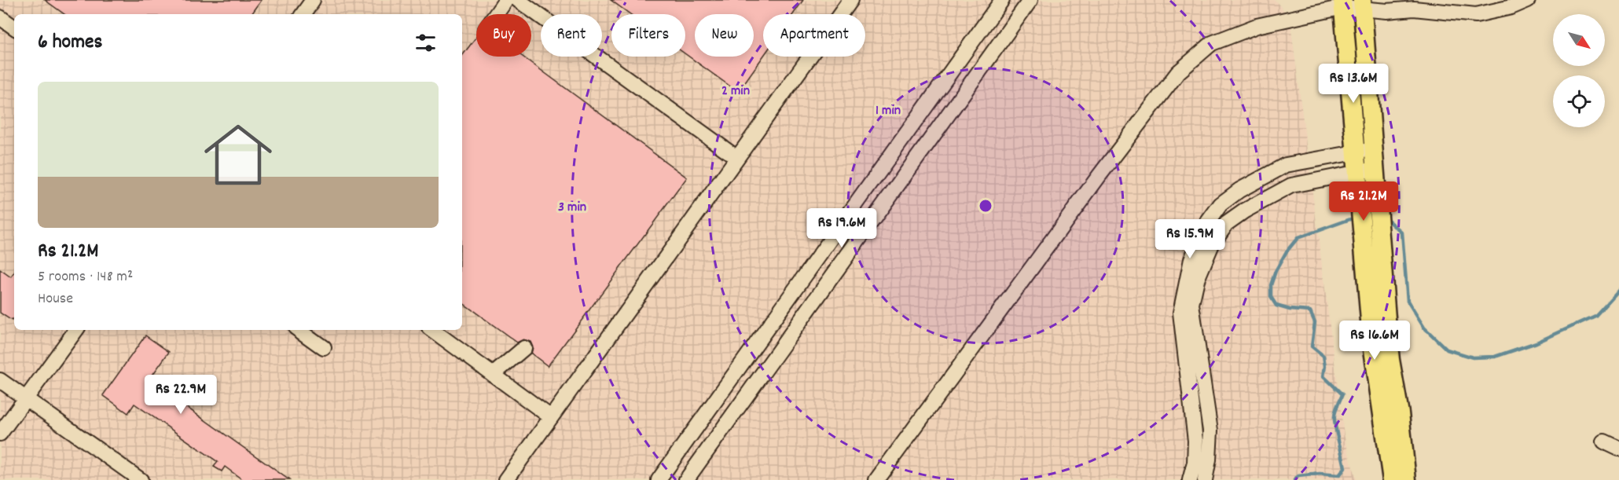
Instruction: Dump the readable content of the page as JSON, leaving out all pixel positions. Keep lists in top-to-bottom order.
{
  "north": "bottom right",
  "page": {
    "chip": [
      "Buy",
      "Rent",
      "Filters",
      "New",
      "Apartment"
    ],
    "heading": "6 homes",
    "price": [
      "Rs 13.6M",
      "Rs 21.2M",
      "Rs 19.6M",
      "Rs 15.9M",
      "Rs 16.6M",
      "Rs 22.9M"
    ],
    "list": [
      {
        "name": "Rs 21.2M",
        "note": "5 rooms · 148 m² · House"
      }
    ]
  },
  "rings": ["2 min", "1 min", "3 min"]
}
